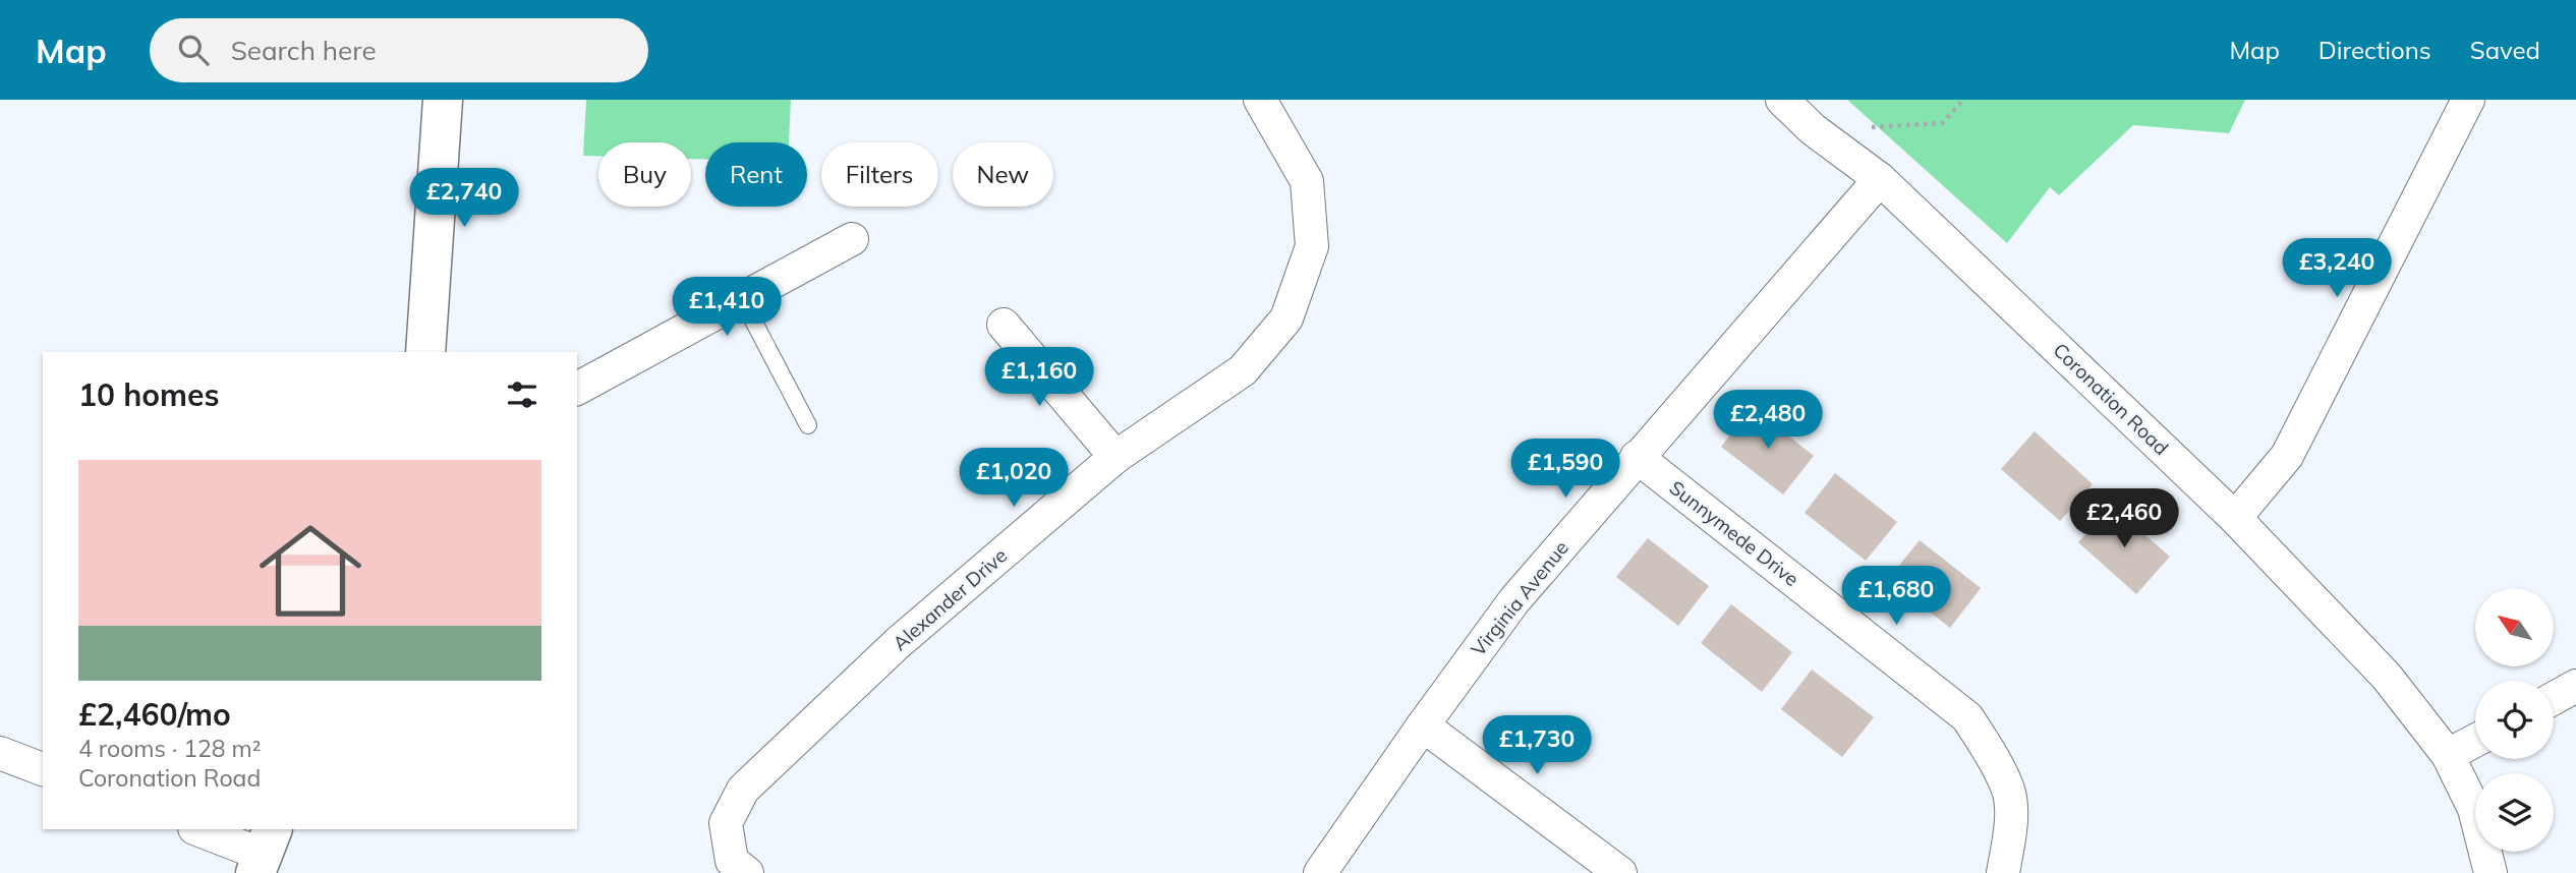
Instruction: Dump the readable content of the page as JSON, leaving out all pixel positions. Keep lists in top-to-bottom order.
{
  "streets": {
    "street": [
      "Coronation Road",
      "Sunnymede Drive",
      "Virginia Avenue",
      "Alexander Drive"
    ]
  },
  "crossings": [
    ["Coronation Road", "Virginia Avenue"],
    ["Sunnymede Drive", "Virginia Avenue"]
  ],
  "north": "top left",
  "page": {
    "header": "Map",
    "search": "Search here",
    "nav": ["Map", "Directions", "Saved"],
    "chip": [
      "Buy",
      "Rent",
      "Filters",
      "New"
    ],
    "price": [
      "£2,740",
      "£3,240",
      "£1,410",
      "£1,160",
      "£2,480",
      "£1,590",
      "£1,020",
      "£2,460",
      "£1,680",
      "£1,730"
    ],
    "heading": "10 homes",
    "list": [
      {
        "name": "£2,460/mo",
        "note": "4 rooms · 128 m² · Coronation Road"
      }
    ]
  }
}
